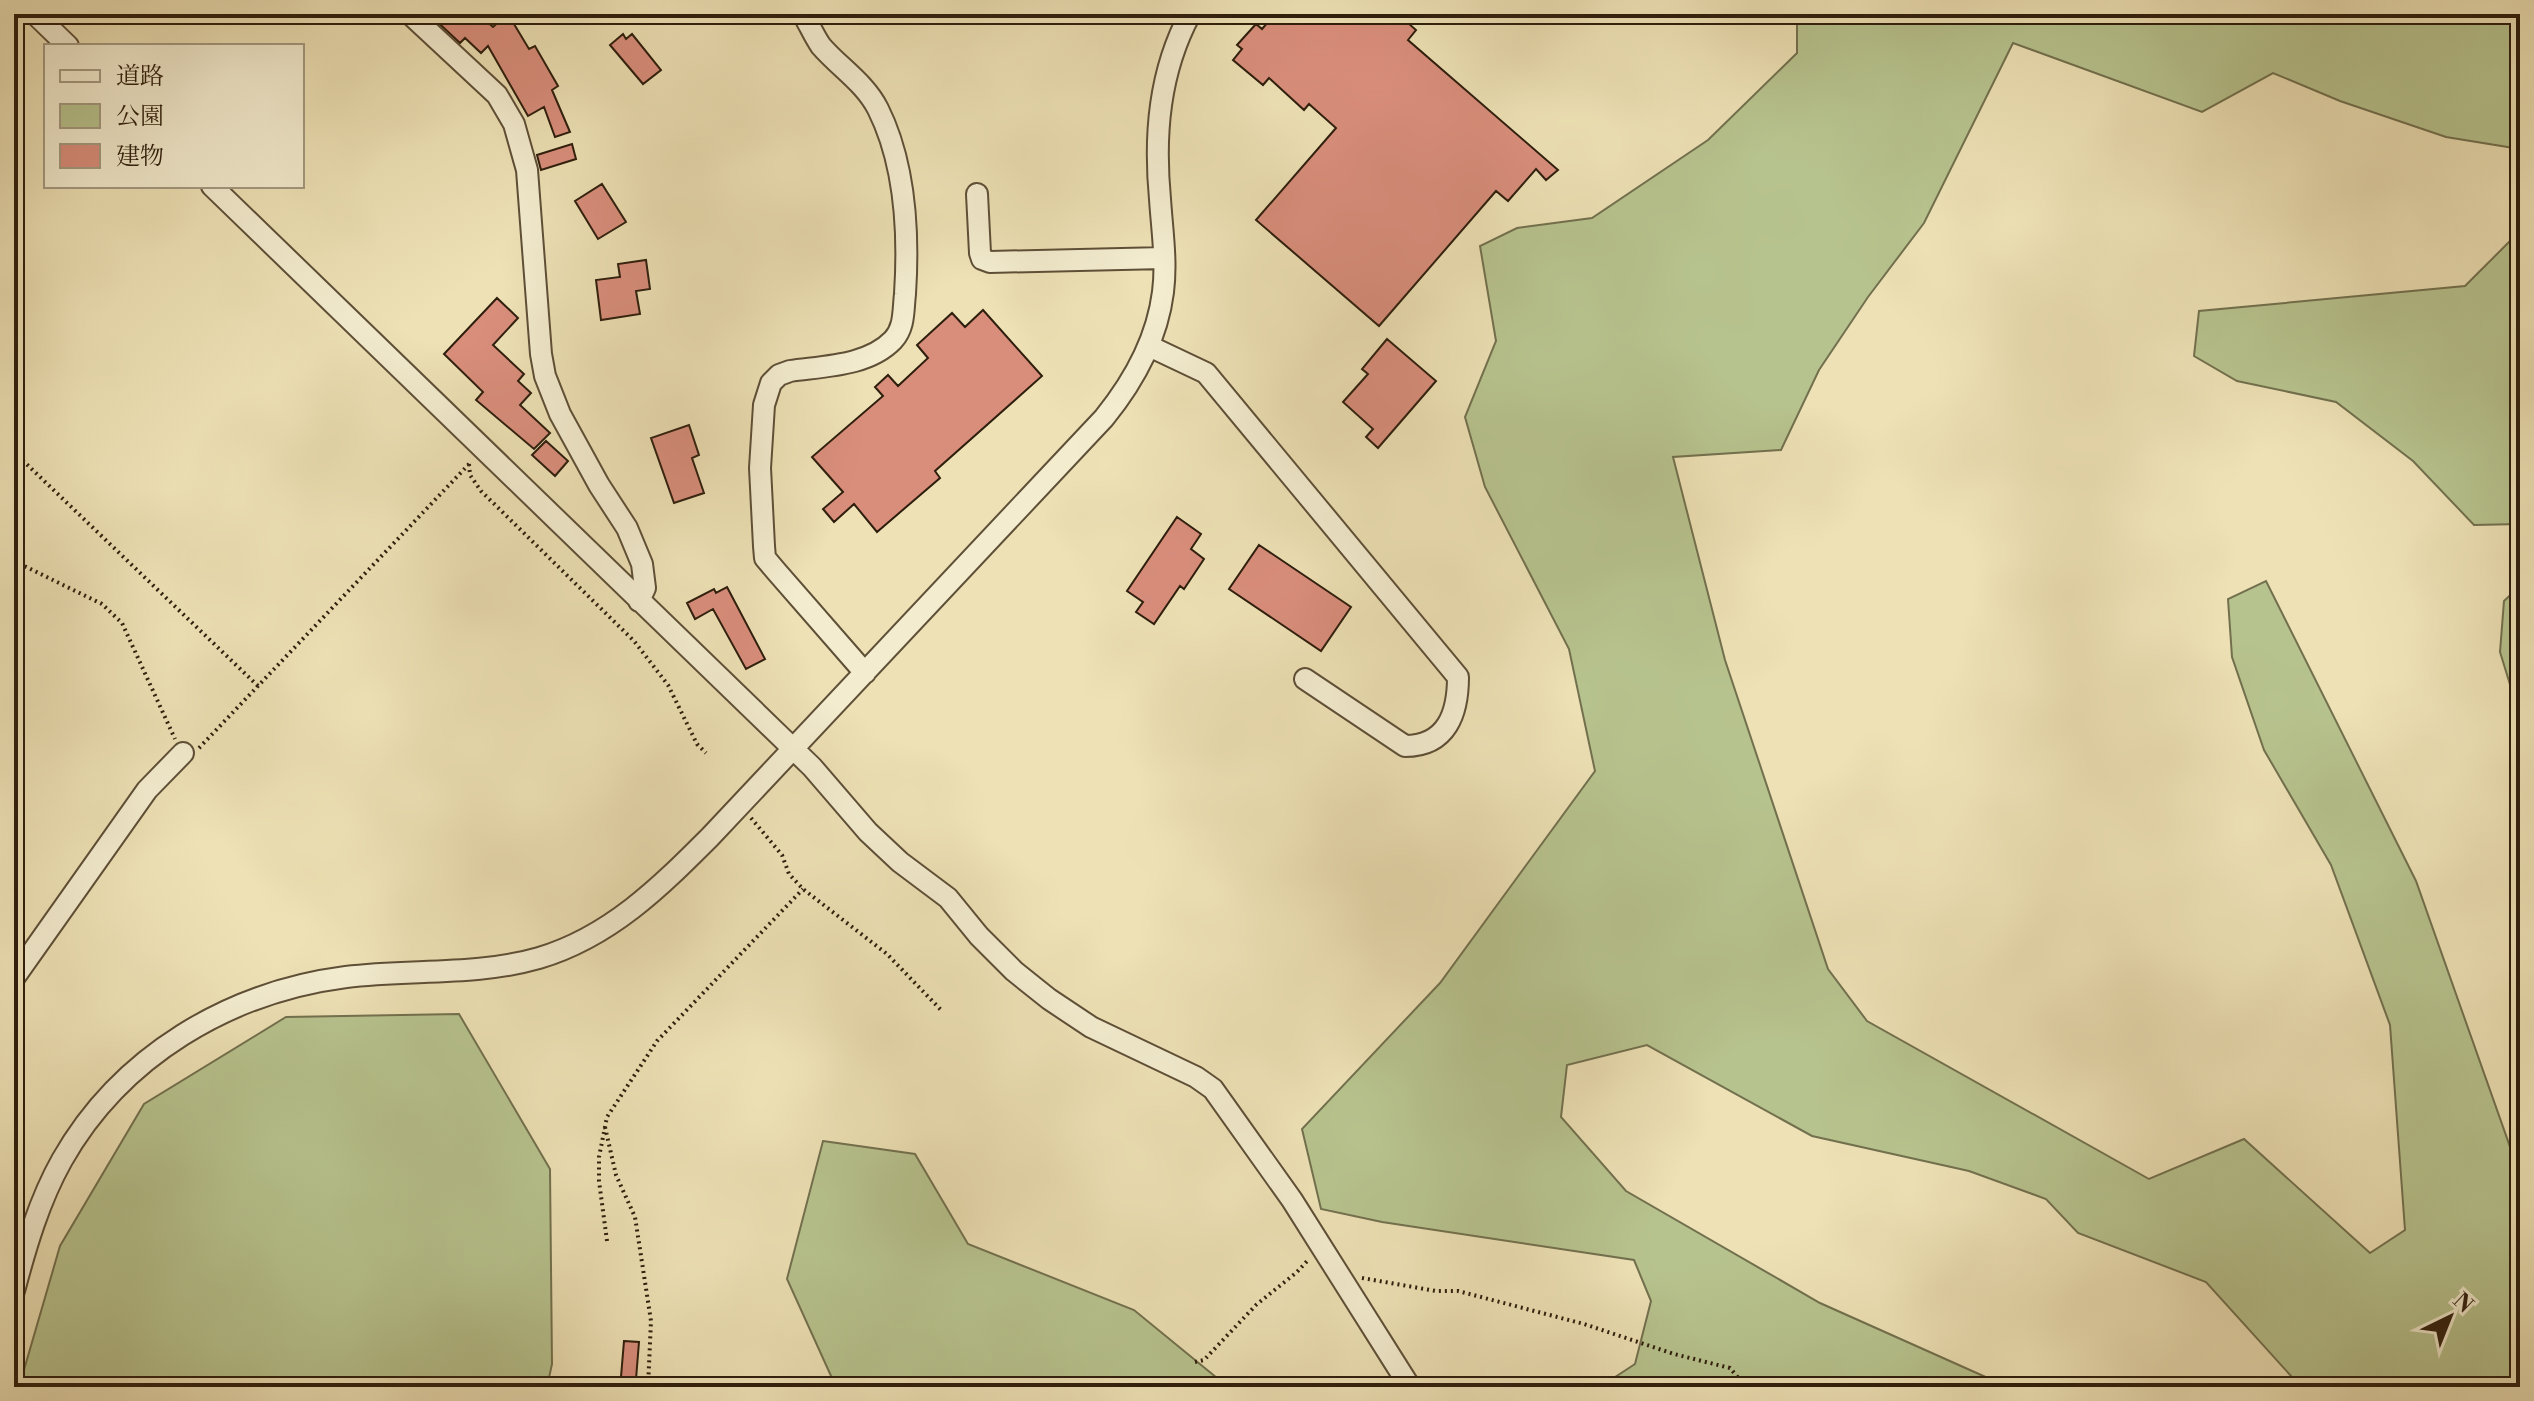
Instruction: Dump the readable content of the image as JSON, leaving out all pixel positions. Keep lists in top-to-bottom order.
{
  "legend": ["道路", "公園", "建物"],
  "north": "top right"
}
